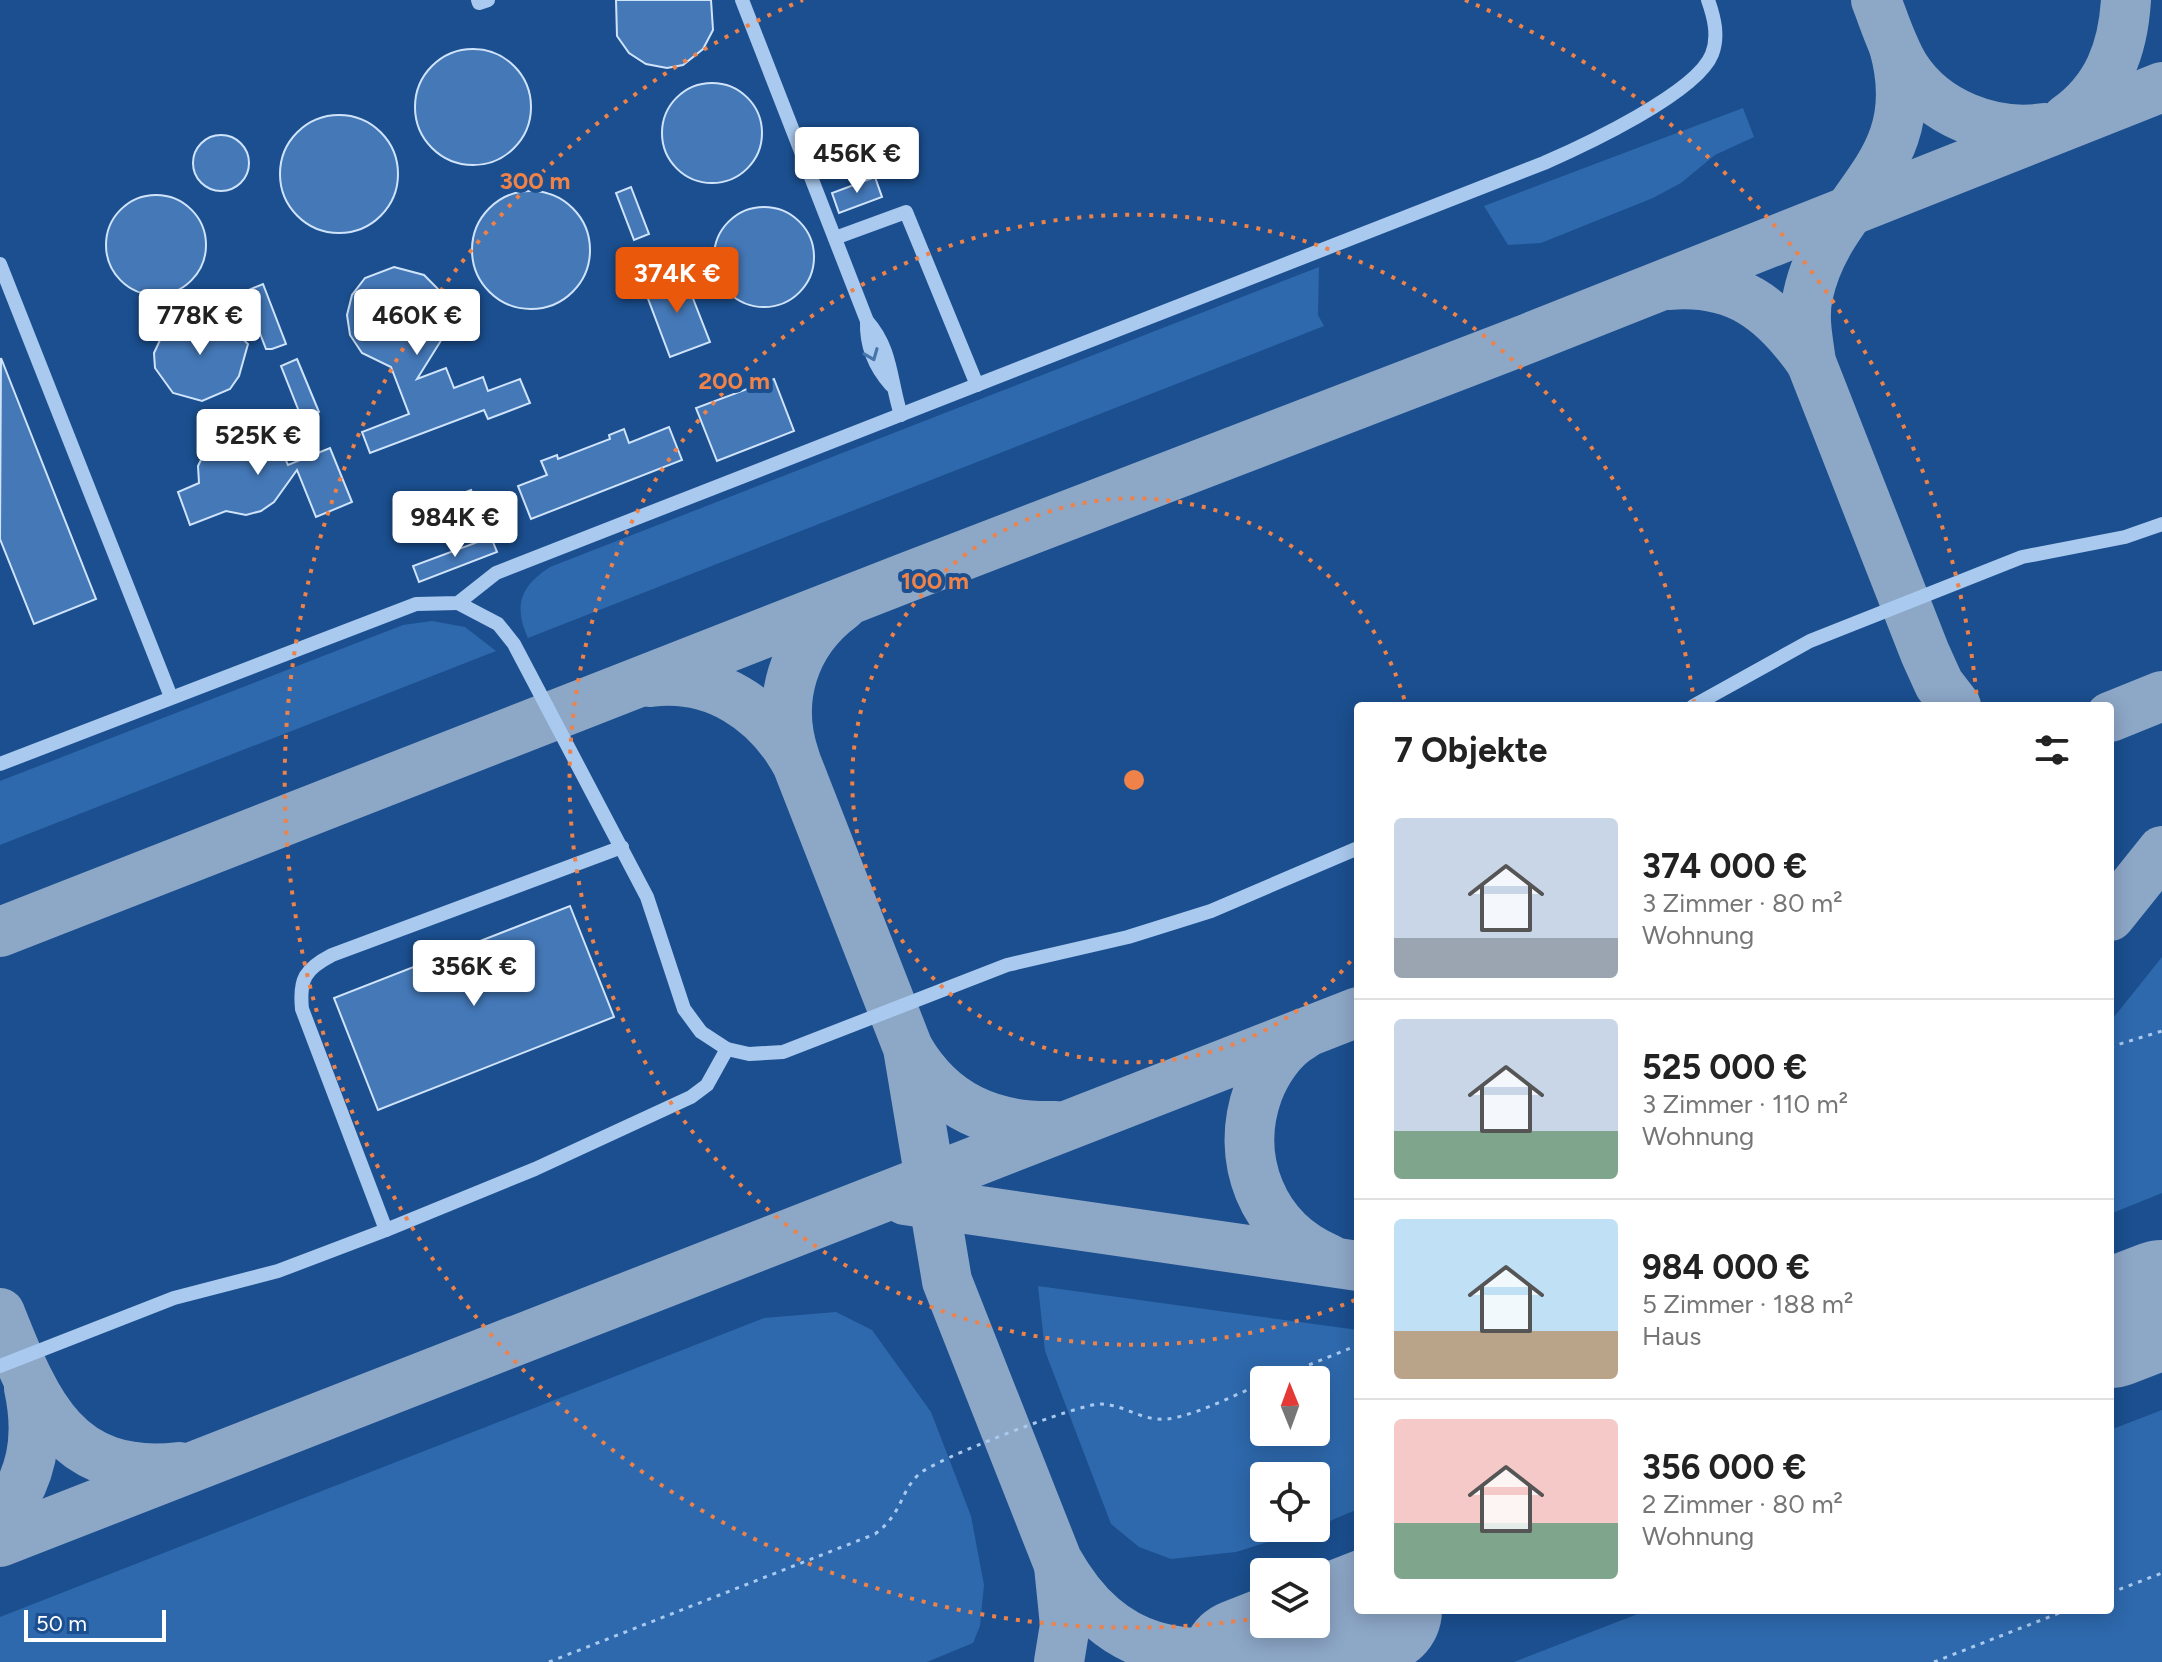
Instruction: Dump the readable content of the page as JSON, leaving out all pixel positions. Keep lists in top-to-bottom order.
{
  "scale_bar": "50 m",
  "north": "top",
  "page": {
    "price": [
      "456K €",
      "374K €",
      "778K €",
      "460K €",
      "525K €",
      "984K €",
      "356K €"
    ],
    "heading": "7 Objekte",
    "list": [
      {
        "name": "374 000 €",
        "note": "3 Zimmer · 80 m² · Wohnung"
      },
      {
        "name": "525 000 €",
        "note": "3 Zimmer · 110 m² · Wohnung"
      },
      {
        "name": "984 000 €",
        "note": "5 Zimmer · 188 m² · Haus"
      },
      {
        "name": "356 000 €",
        "note": "2 Zimmer · 80 m² · Wohnung"
      }
    ],
    "scale": "50 m"
  },
  "rings": ["300 m", "200 m", "100 m"]
}
